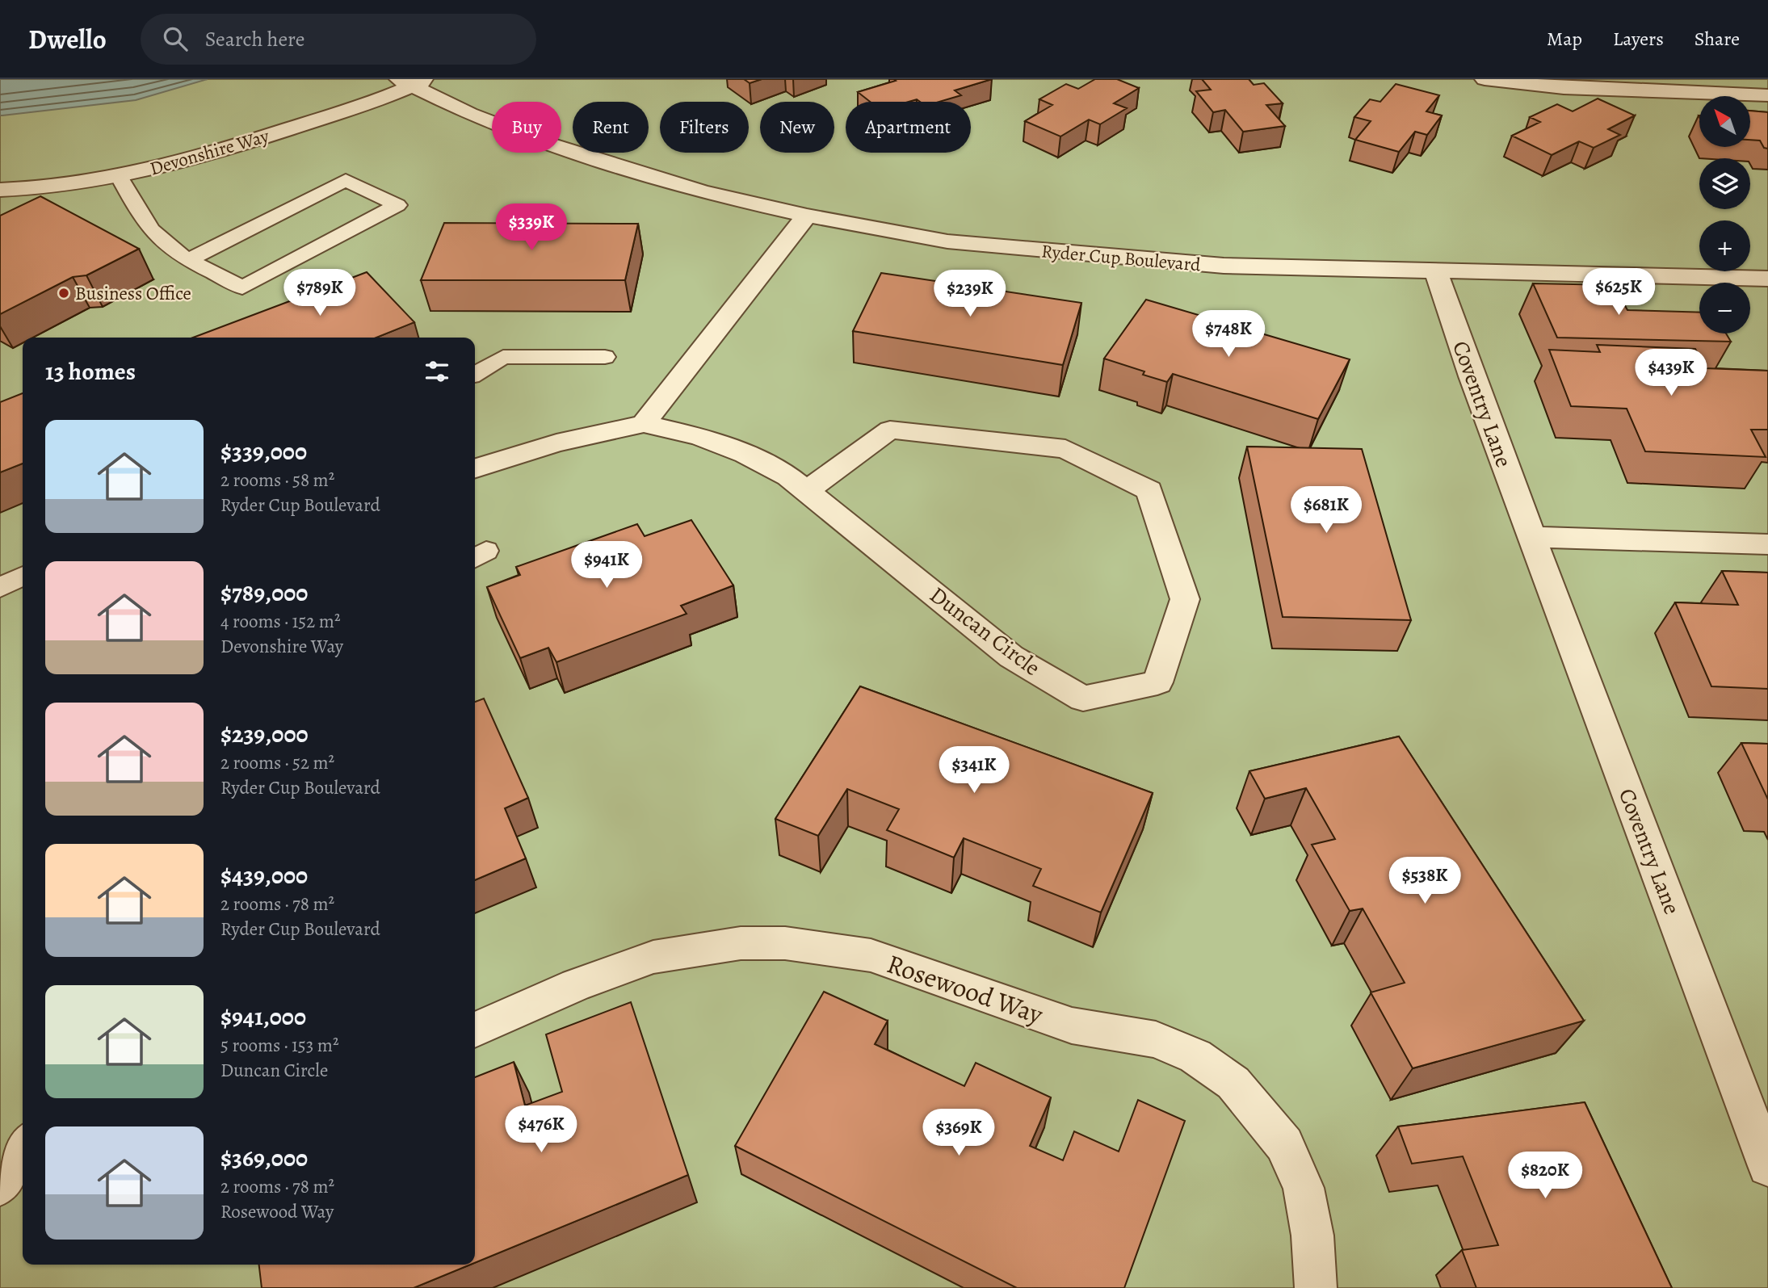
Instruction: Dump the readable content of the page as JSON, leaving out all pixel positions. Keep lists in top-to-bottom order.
{
  "streets": {
    "street": [
      "Devonshire Way",
      "Ryder Cup Boulevard",
      "Coventry Lane",
      "Duncan Circle",
      "Rosewood Way"
    ]
  },
  "crossings": [
    ["Devonshire Way", "Ryder Cup Boulevard"],
    ["Ryder Cup Boulevard", "Coventry Lane"]
  ],
  "places": ["Business Office"],
  "north": "top left",
  "page": {
    "header": "Dwello",
    "search": "Search here",
    "nav": ["Map", "Layers", "Share"],
    "map_buttons": ["+", "−"],
    "chip": [
      "Buy",
      "Rent",
      "Filters",
      "New",
      "Apartment"
    ],
    "price": [
      "$339K",
      "$625K",
      "$789K",
      "$239K",
      "$748K",
      "$439K",
      "$681K",
      "$941K",
      "$341K",
      "$538K",
      "$476K",
      "$369K",
      "$820K"
    ],
    "heading": "13 homes",
    "list": [
      {
        "name": "$339,000",
        "note": "2 rooms · 58 m² · Ryder Cup Boulevard"
      },
      {
        "name": "$789,000",
        "note": "4 rooms · 152 m² · Devonshire Way"
      },
      {
        "name": "$239,000",
        "note": "2 rooms · 52 m² · Ryder Cup Boulevard"
      },
      {
        "name": "$439,000",
        "note": "2 rooms · 78 m² · Ryder Cup Boulevard"
      },
      {
        "name": "$941,000",
        "note": "5 rooms · 153 m² · Duncan Circle"
      },
      {
        "name": "$369,000",
        "note": "2 rooms · 78 m² · Rosewood Way"
      }
    ]
  }
}
